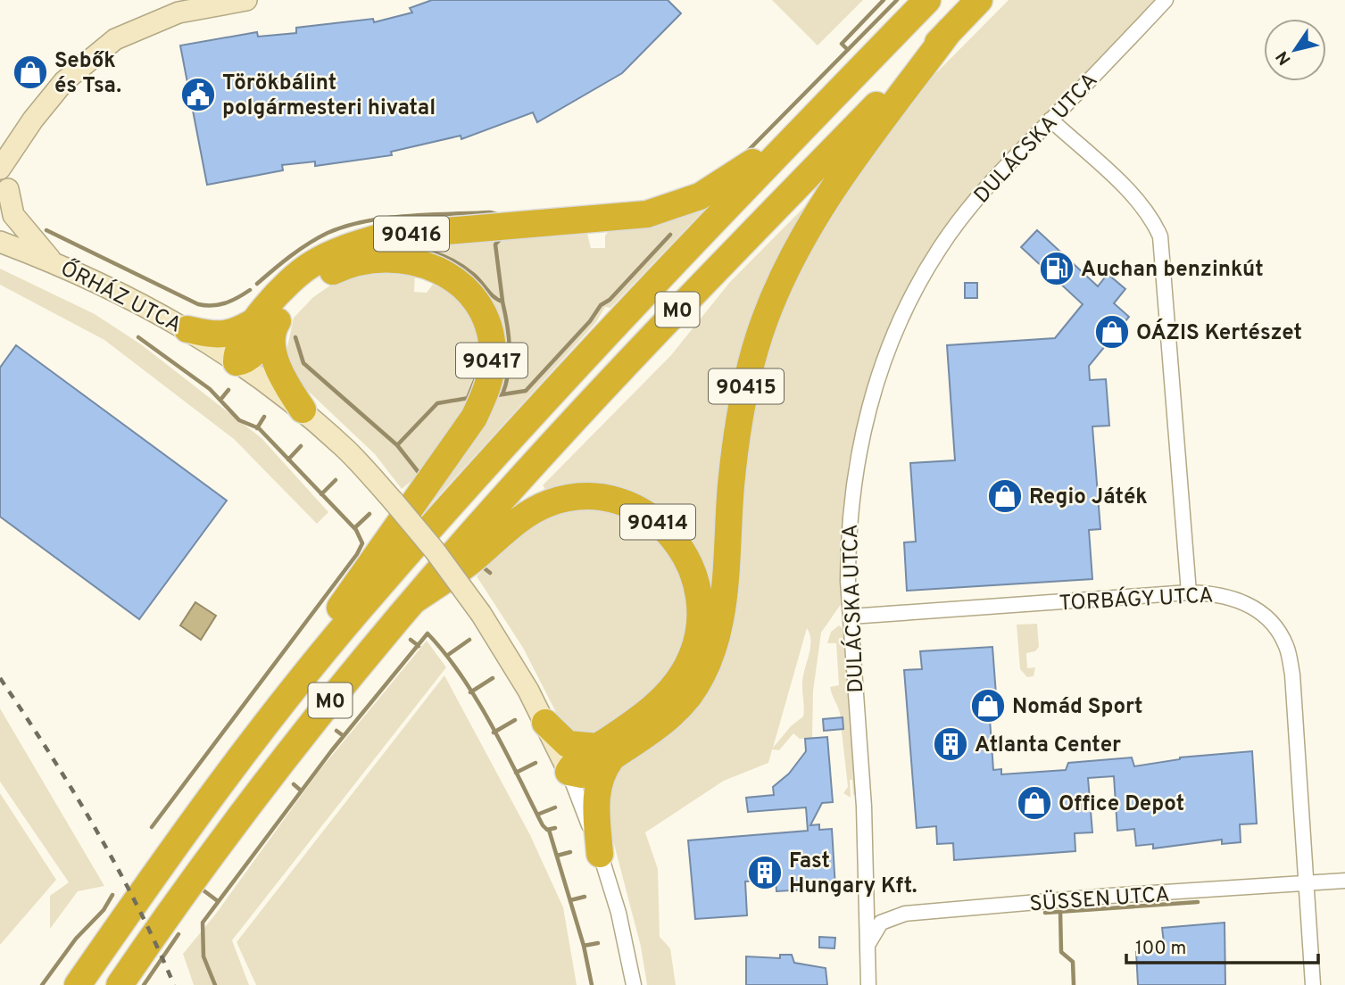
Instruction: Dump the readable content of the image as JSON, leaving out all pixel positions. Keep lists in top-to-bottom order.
{
  "streets": {
    "highway": [
      "90416",
      "M0",
      "90417",
      "90415",
      "90414"
    ],
    "street": [
      "DULÁCSKA UTCA",
      "ŐRHÁZ UTCA",
      "TORBÁGY UTCA",
      "SÜSSEN UTCA"
    ]
  },
  "crossings": [
    ["DULÁCSKA UTCA", "TORBÁGY UTCA"],
    ["DULÁCSKA UTCA", "SÜSSEN UTCA"],
    ["90416", "ŐRHÁZ UTCA"],
    ["90416", "M0"],
    ["90416", "90417"],
    ["ŐRHÁZ UTCA", "90415"],
    ["M0", "90417"],
    ["M0", "90415"],
    ["M0", "90414"],
    ["90415", "90414"],
    ["TORBÁGY UTCA", "SÜSSEN UTCA"]
  ],
  "places": {
    "shop": [
      "Sebők és Tsa.",
      "OÁZIS Kertészet",
      "Regio Játék",
      "Nomád Sport",
      "Office Depot"
    ],
    "public building": ["Törökbálint polgármesteri hivatal"],
    "fuel station": ["Auchan benzinkút"],
    "building": ["Atlanta Center", "Fast Hungary Kft."]
  },
  "scale_bar": "100 m",
  "north": "bottom left"
}
